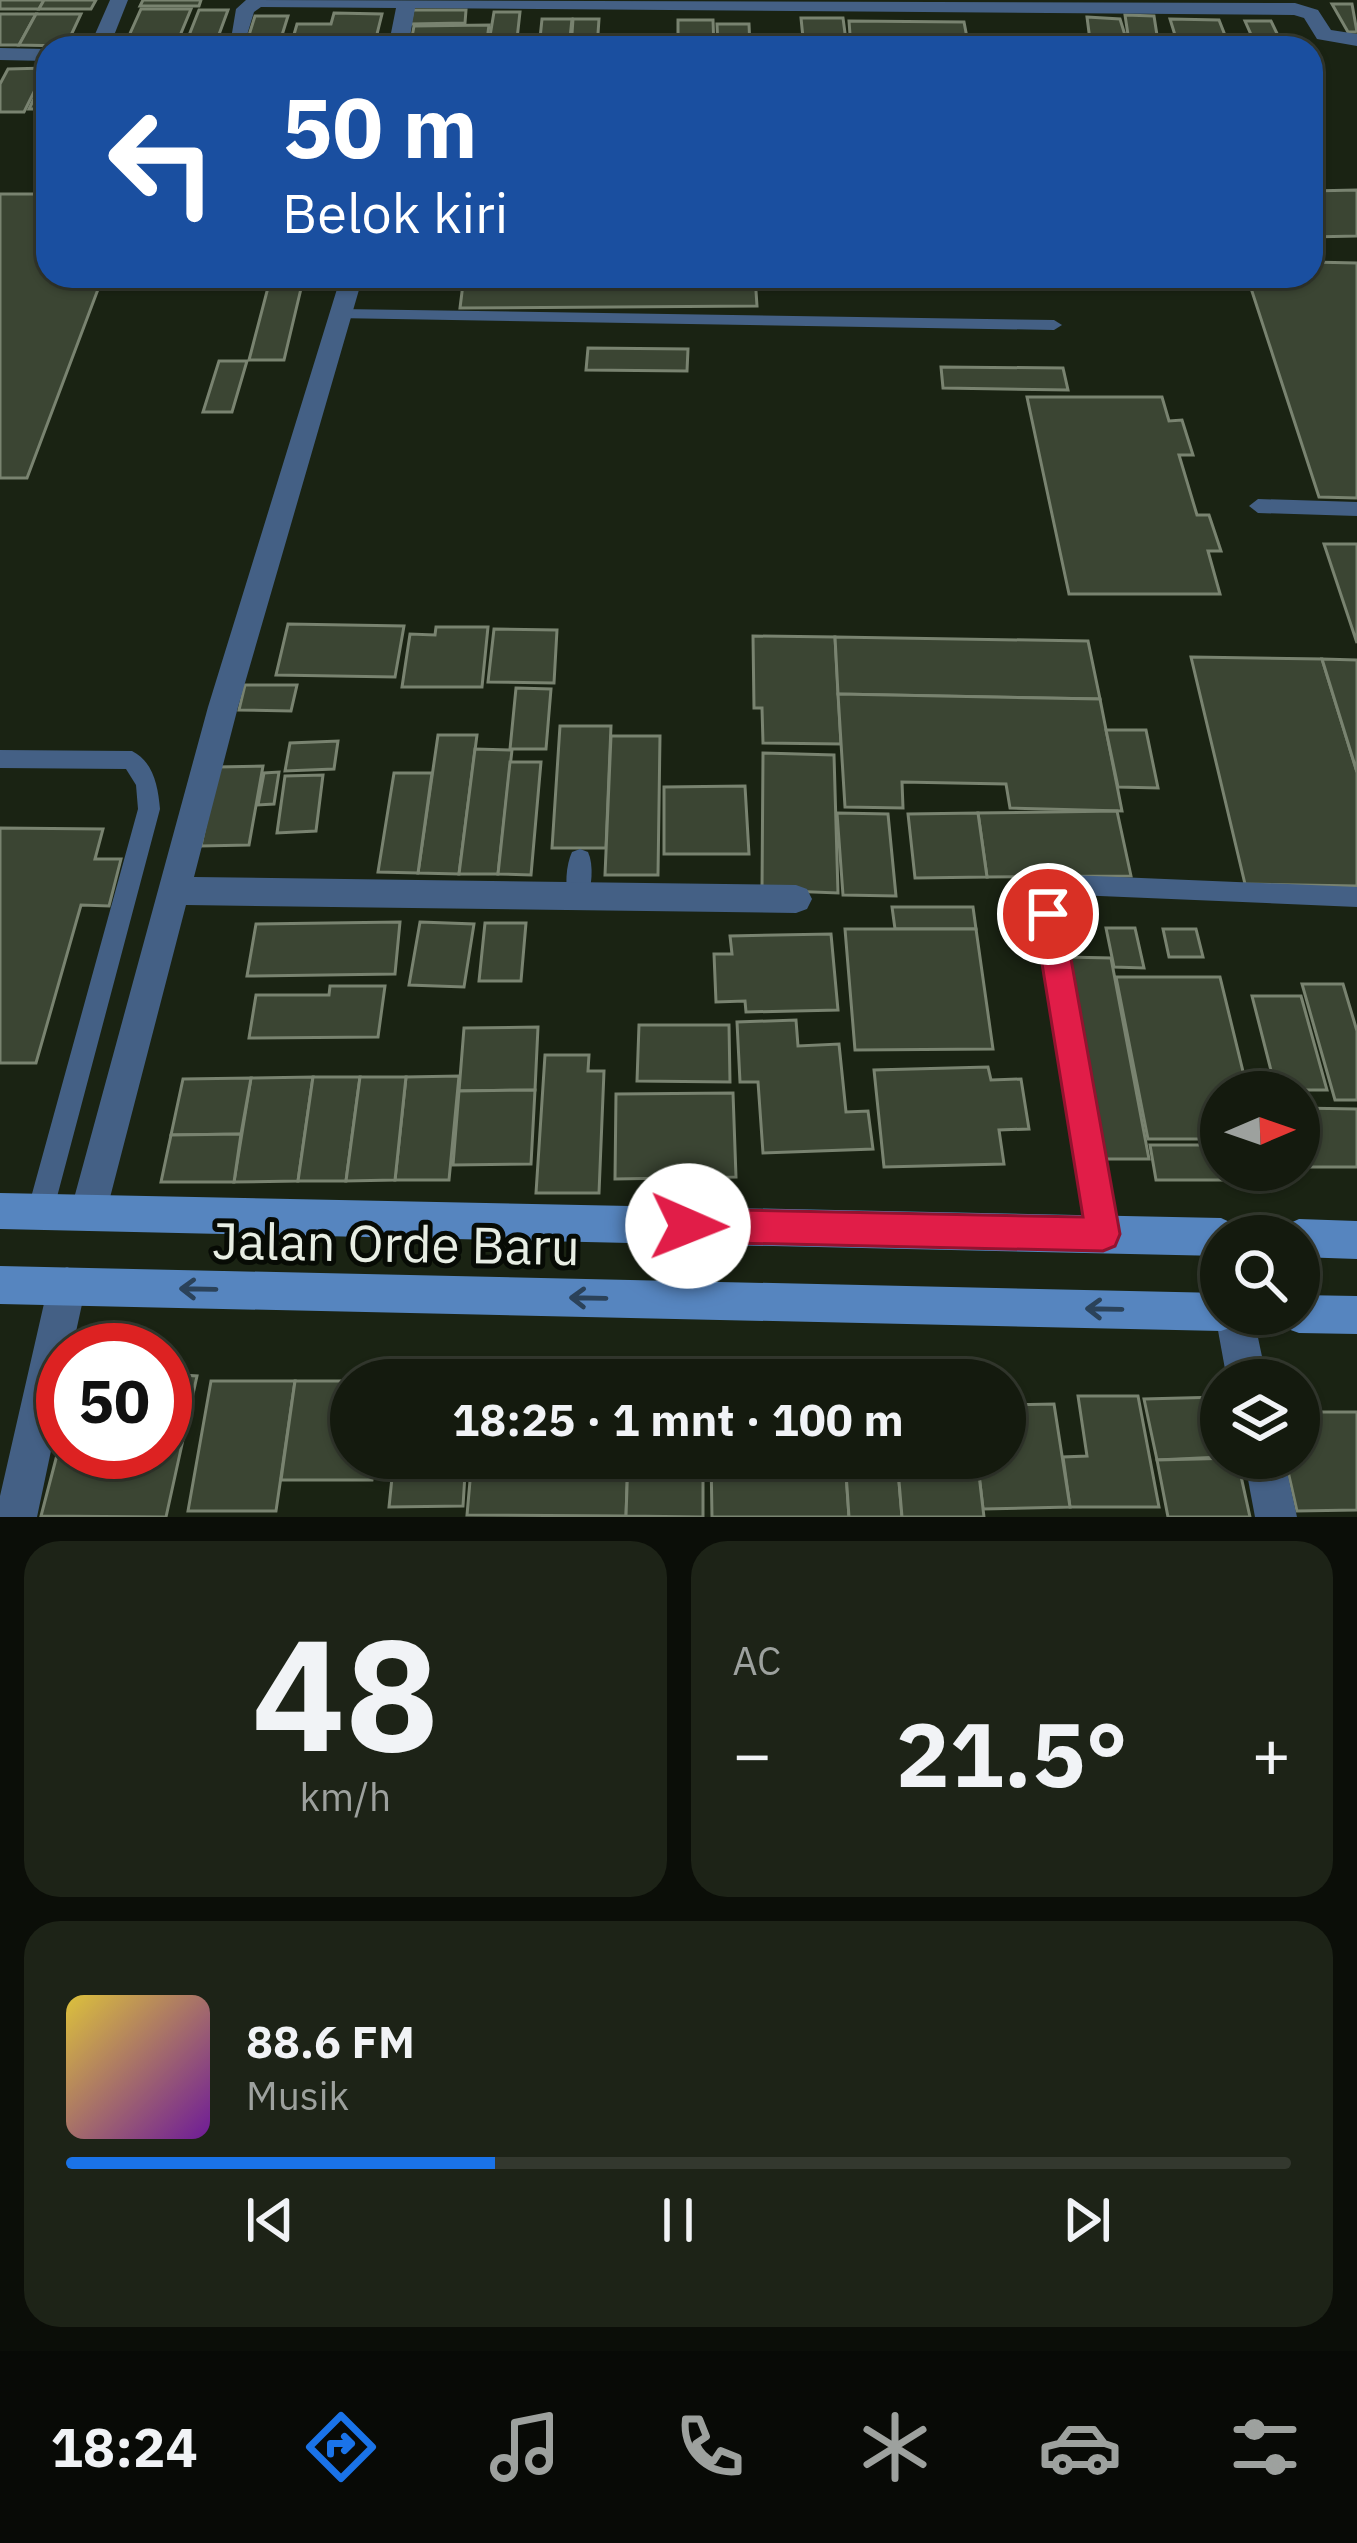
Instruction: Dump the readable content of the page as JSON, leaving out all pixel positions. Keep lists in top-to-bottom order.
{
  "streets": {
    "main road": ["Jalan Orde Baru"]
  },
  "north": "right",
  "page": {
    "turn": ["50 m", "Belok kiri"],
    "limit": "50",
    "trip": "18:25 · 1 mnt · 100 m",
    "tile": [
      ["48", "km/h"],
      "AC"
    ],
    "heat": ["−", "21.5°", "+"],
    "song": ["88.6 FM", "Musik"],
    "tabs": "18:24"
  }
}
